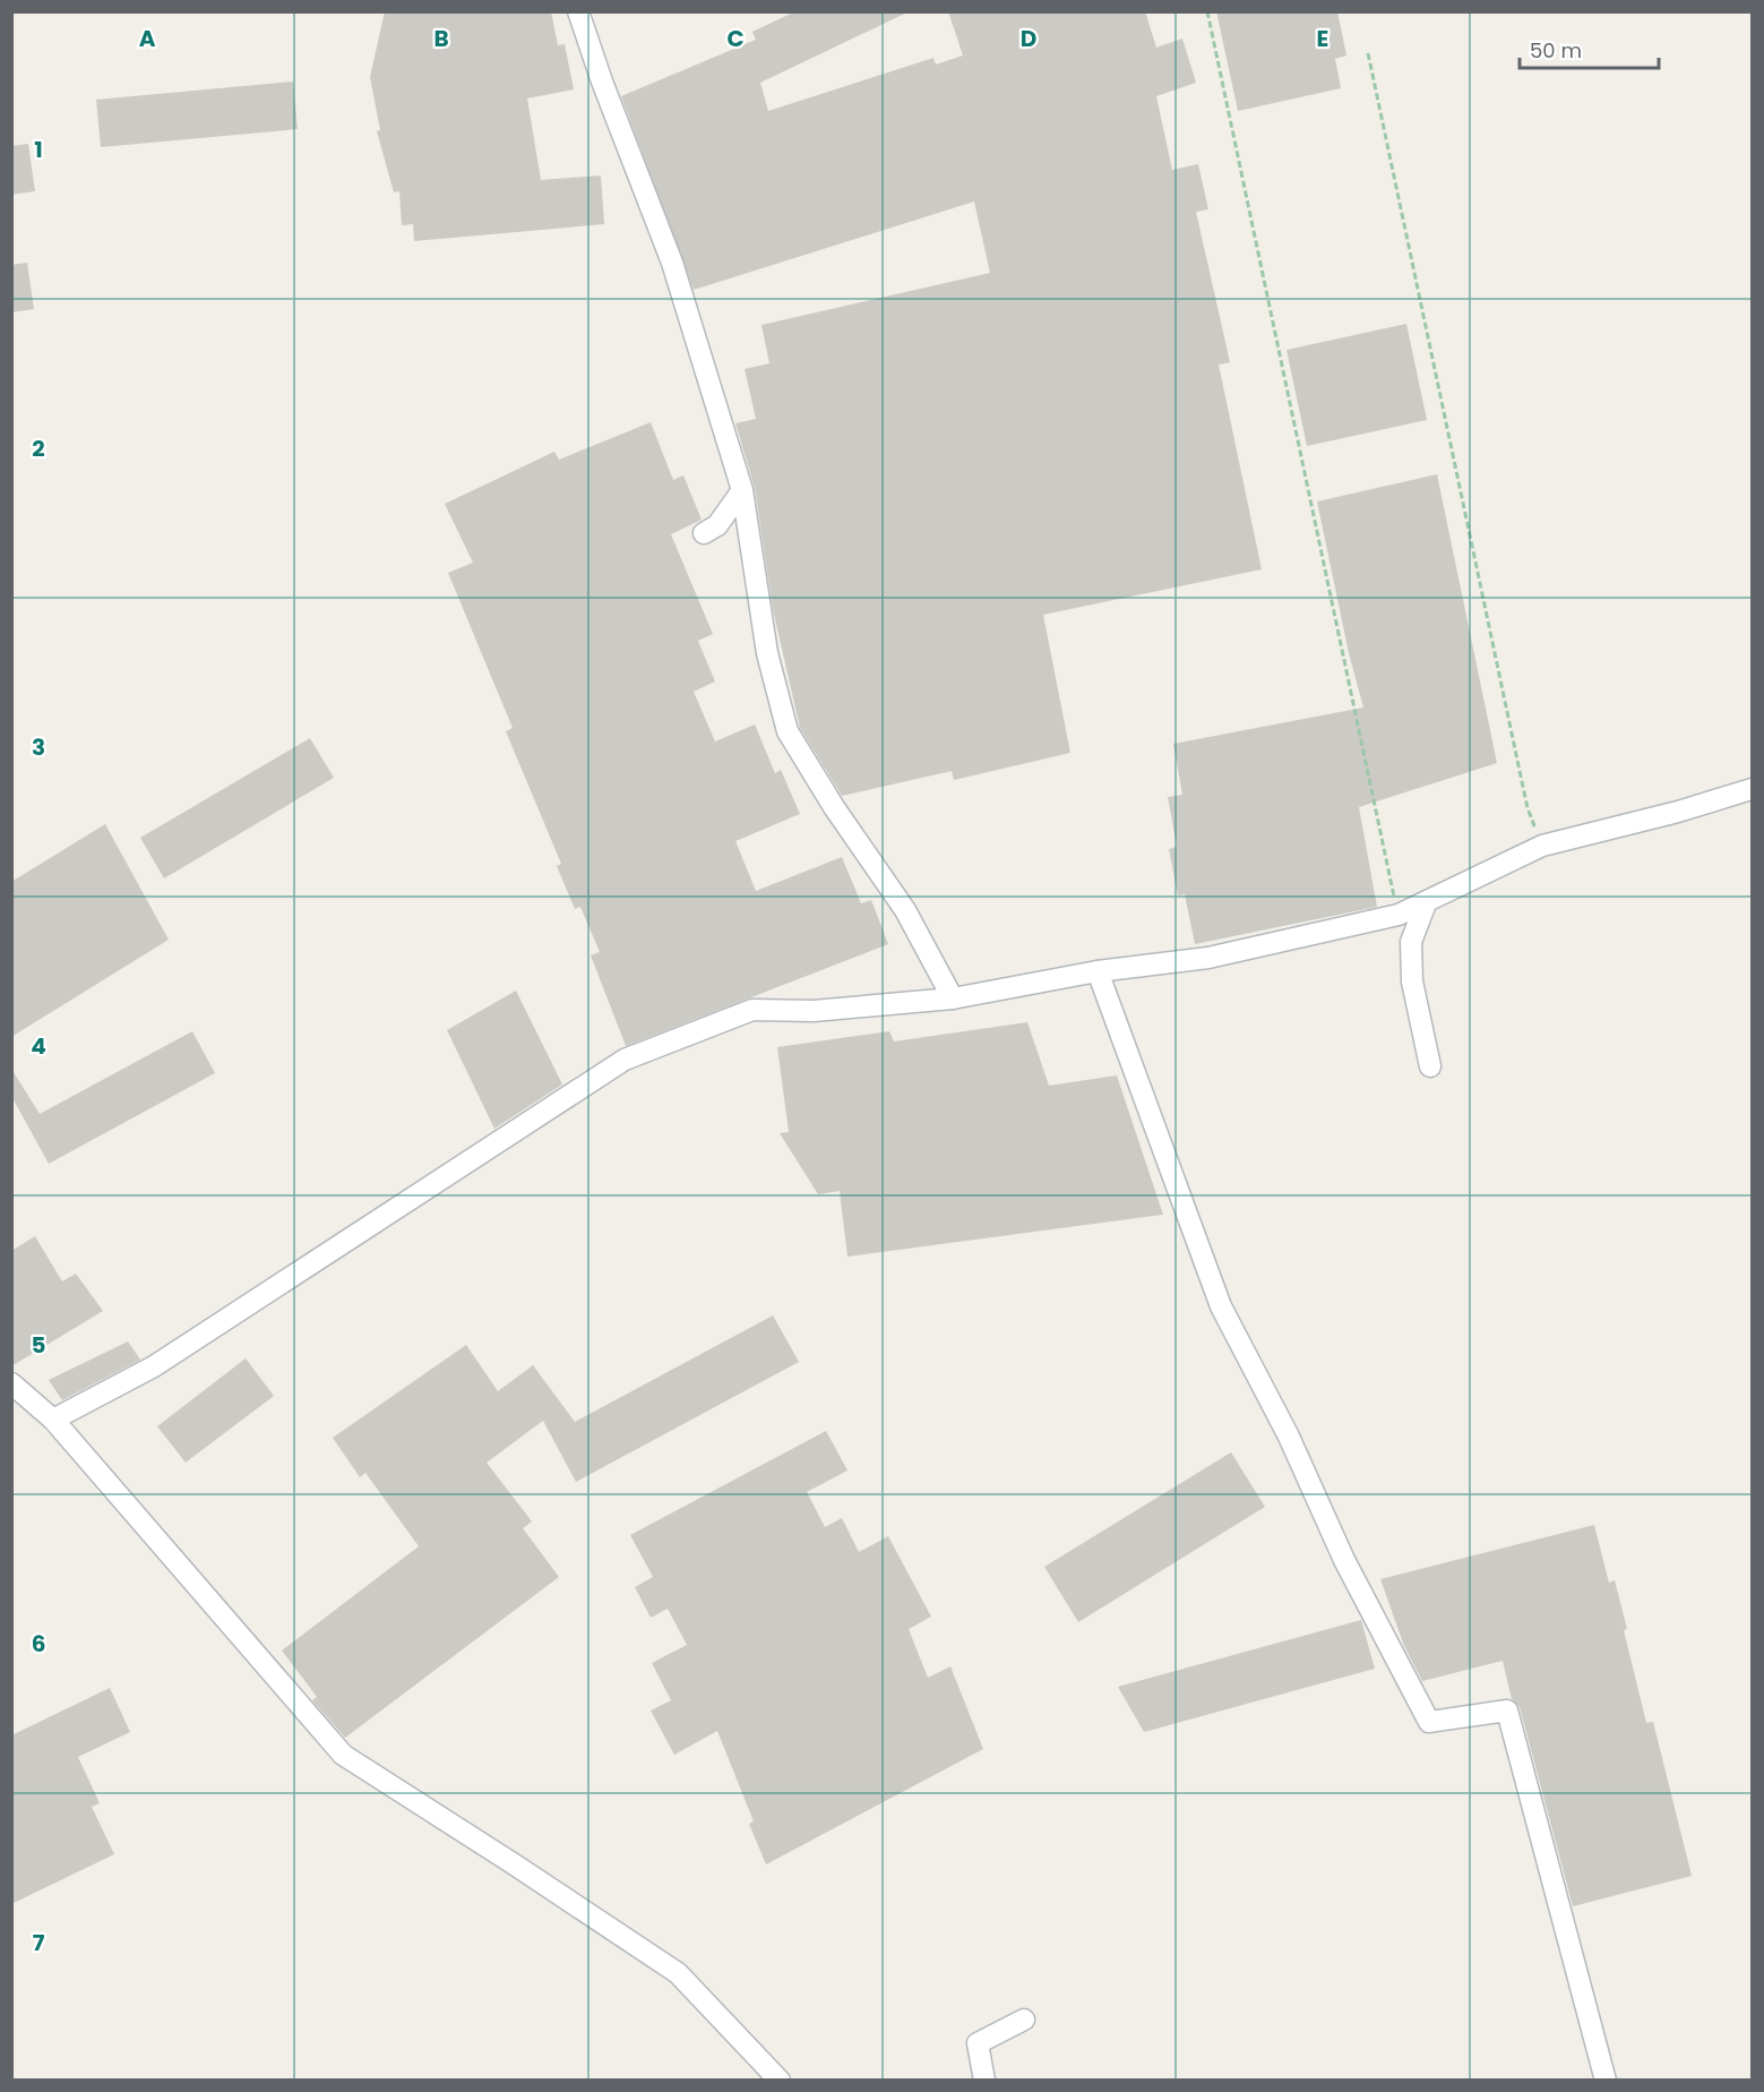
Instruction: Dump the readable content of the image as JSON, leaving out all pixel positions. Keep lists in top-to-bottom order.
{
  "scale_bar": "50 m",
  "grid": {
    "columns": [
      "A",
      "B",
      "C",
      "D",
      "E"
    ],
    "rows": [
      "1",
      "2",
      "3",
      "4",
      "5",
      "6",
      "7"
    ]
  }
}
